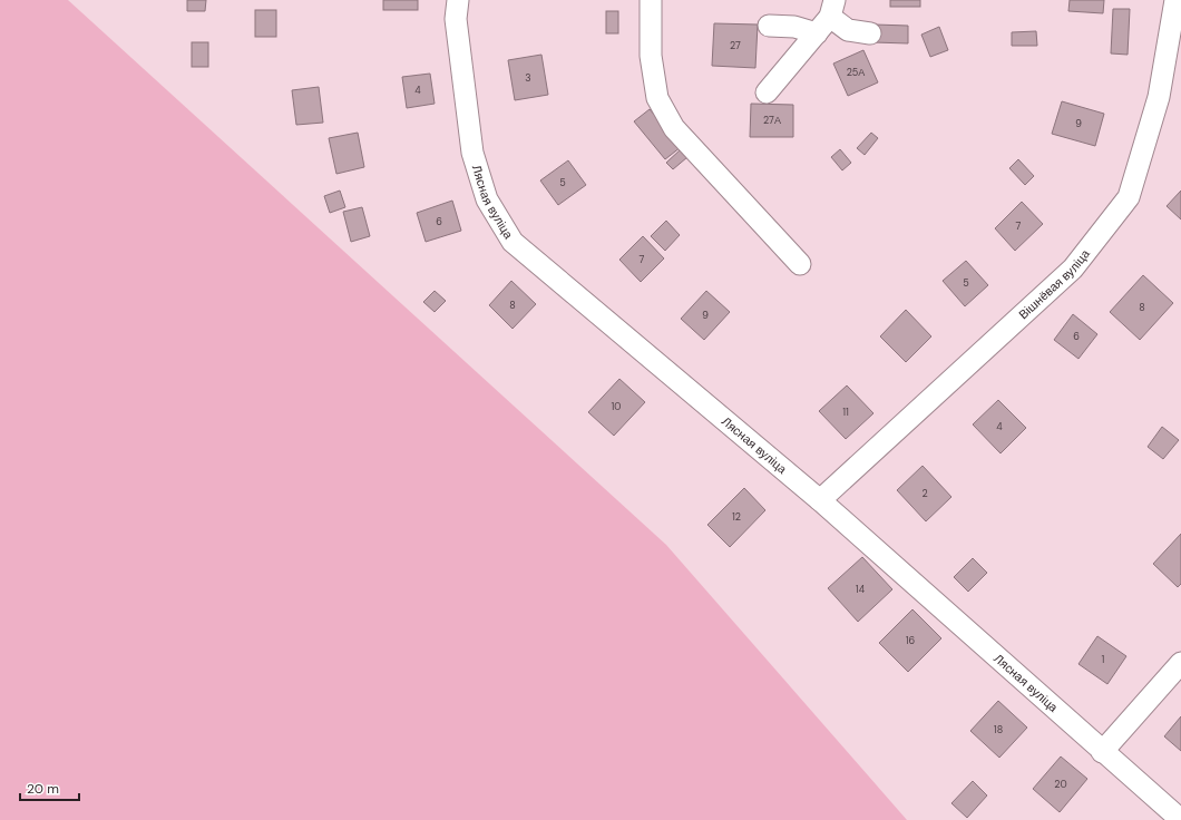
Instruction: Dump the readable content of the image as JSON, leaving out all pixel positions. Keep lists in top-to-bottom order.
{
  "streets": {
    "street": ["Лясная вуліца", "Вішнёвая вуліца"]
  },
  "crossings": [
    ["Лясная вуліца", "Вішнёвая вуліца"]
  ],
  "house_numbers": [
    "27",
    "25А",
    "3",
    "4",
    "27А",
    "9",
    "5",
    "6",
    "7",
    "7",
    "5",
    "8",
    "8",
    "9",
    "6",
    "10",
    "11",
    "4",
    "2",
    "12",
    "14",
    "16",
    "1",
    "18",
    "20"
  ],
  "scale_bar": "20 m"
}
